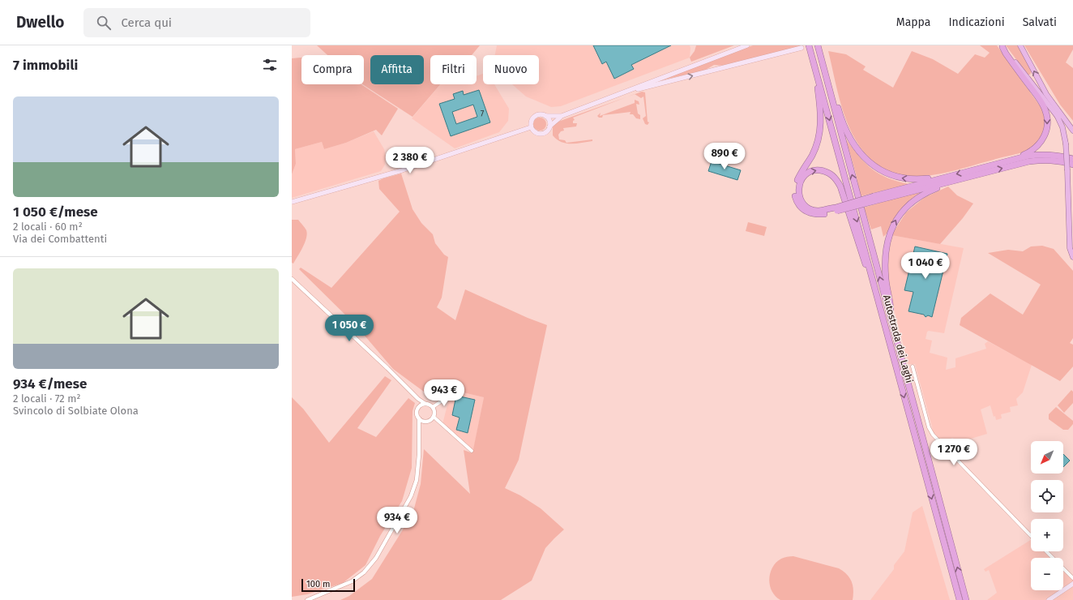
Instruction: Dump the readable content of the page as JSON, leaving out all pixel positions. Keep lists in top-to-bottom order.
{
  "streets": {
    "highway": ["Autostrada dei Laghi"]
  },
  "house_numbers": ["7"],
  "scale_bar": "100 m",
  "north": "bottom left",
  "page": {
    "header": "Dwello",
    "search": "Cerca qui",
    "nav": ["Mappa", "Indicazioni", "Salvati"],
    "heading": "7 immobili",
    "chip": [
      "Compra",
      "Affitta",
      "Filtri",
      "Nuovo"
    ],
    "list": [
      {
        "name": "1 050 €/mese",
        "note": "2 locali · 60 m² · Via dei Combattenti"
      },
      {
        "name": "934 €/mese",
        "note": "2 locali · 72 m² · Svincolo di Solbiate Olona"
      }
    ],
    "price": [
      "890 €",
      "2 380 €",
      "1 040 €",
      "1 050 €",
      "943 €",
      "1 270 €",
      "934 €"
    ],
    "map_buttons": ["+", "−"],
    "scale": "100 m"
  }
}
